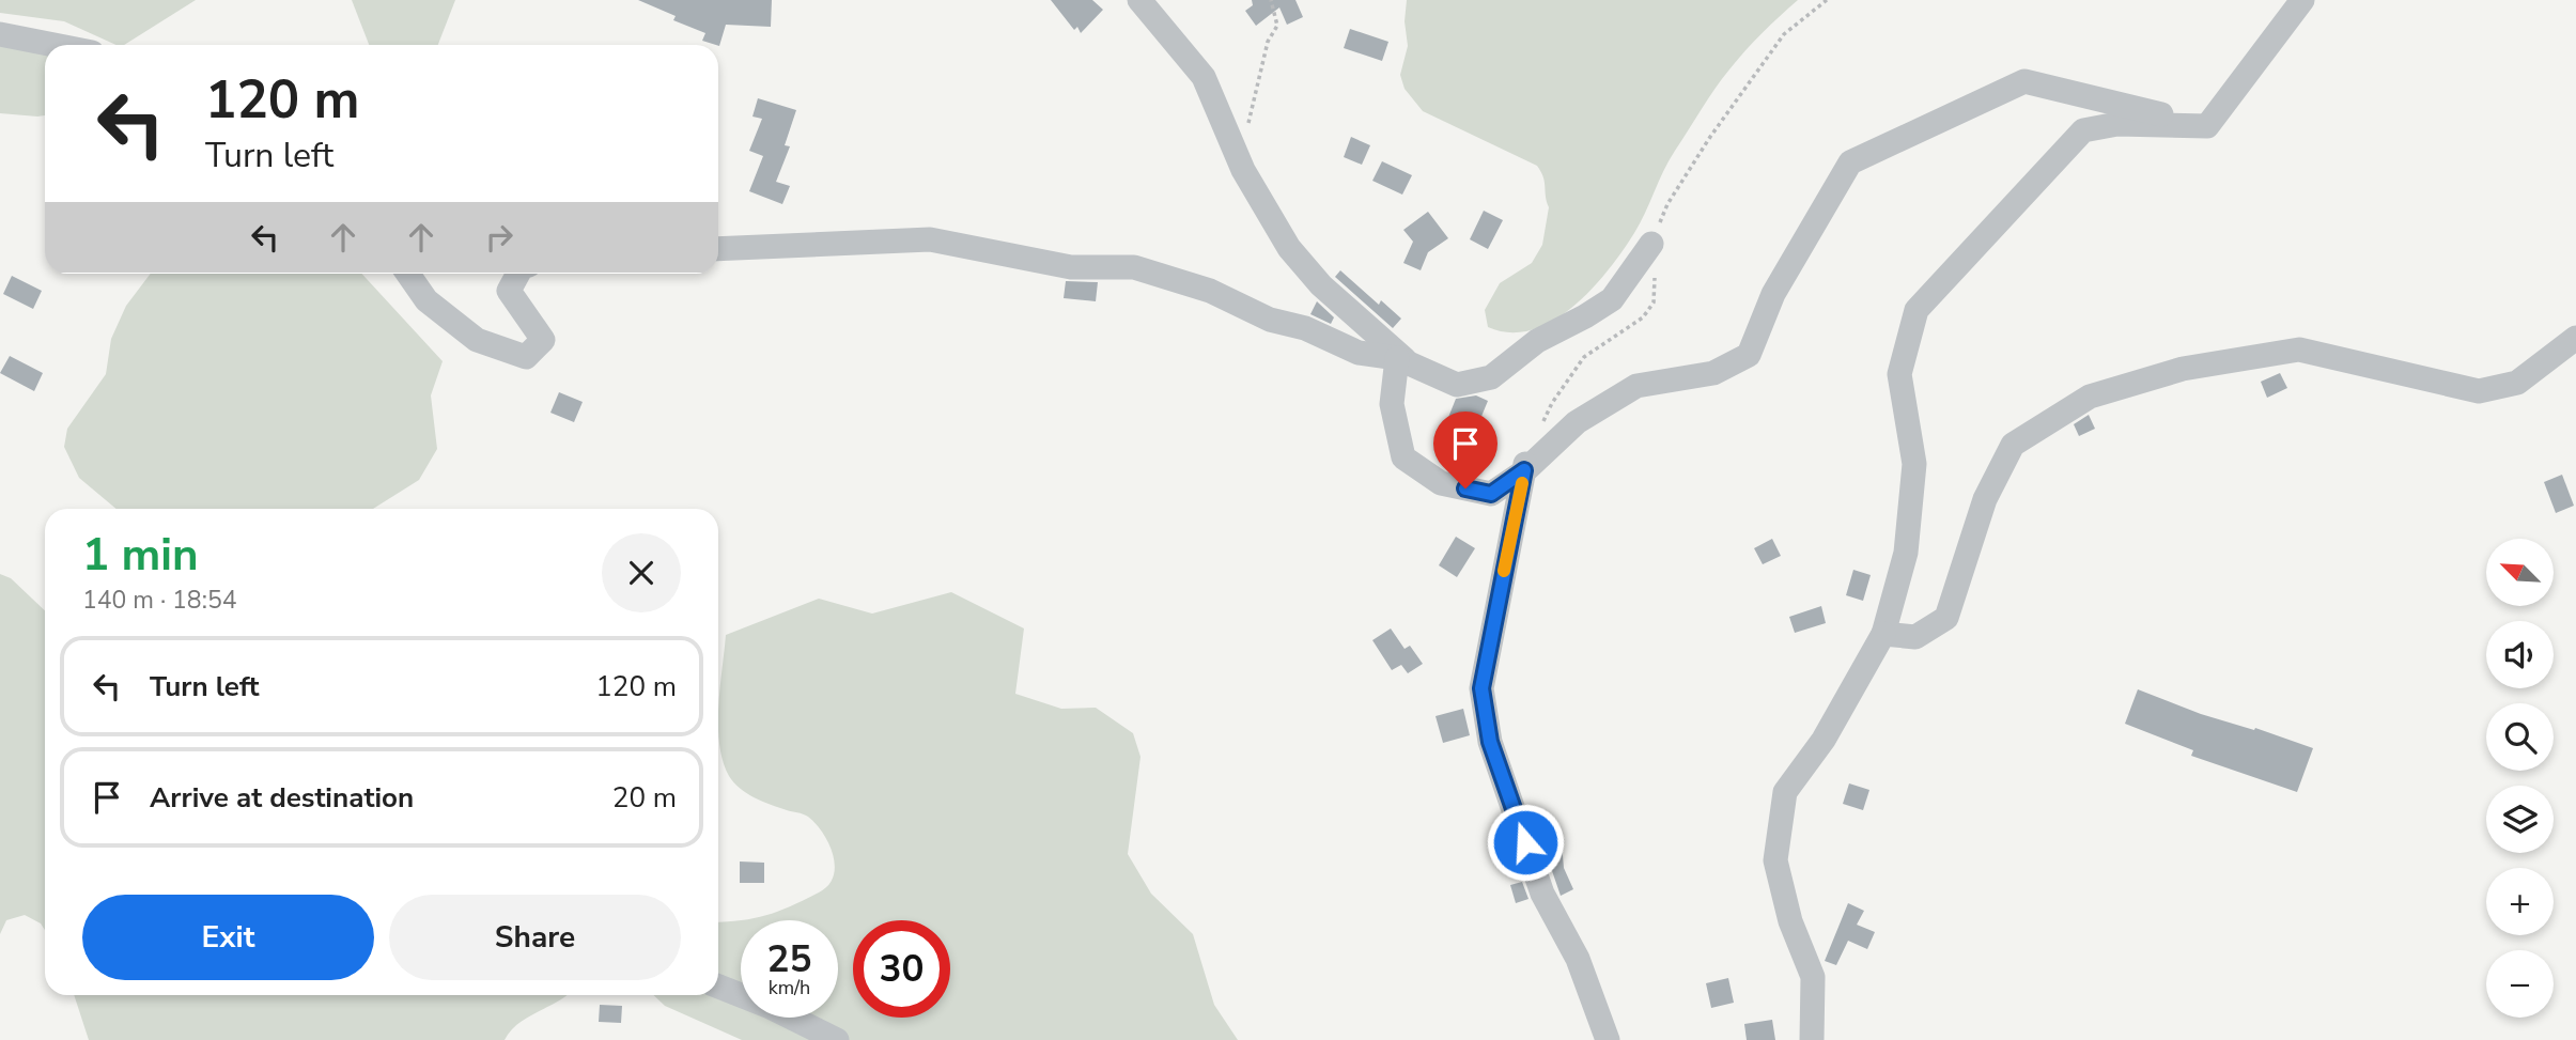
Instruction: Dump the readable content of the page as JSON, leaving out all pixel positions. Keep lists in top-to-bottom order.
{
  "north": "top left",
  "page": {
    "turn": ["120 m", "Turn left"],
    "heading": ["1 min", "140 m · 18:54"],
    "map_buttons": ["+", "−"],
    "list": [
      {
        "name": "Turn left",
        "value": "120 m"
      },
      {
        "name": "Arrive at destination",
        "value": "20 m"
      }
    ],
    "buttons": ["Exit", "Share"],
    "speed": "25 km/h",
    "limit": "30"
  }
}
